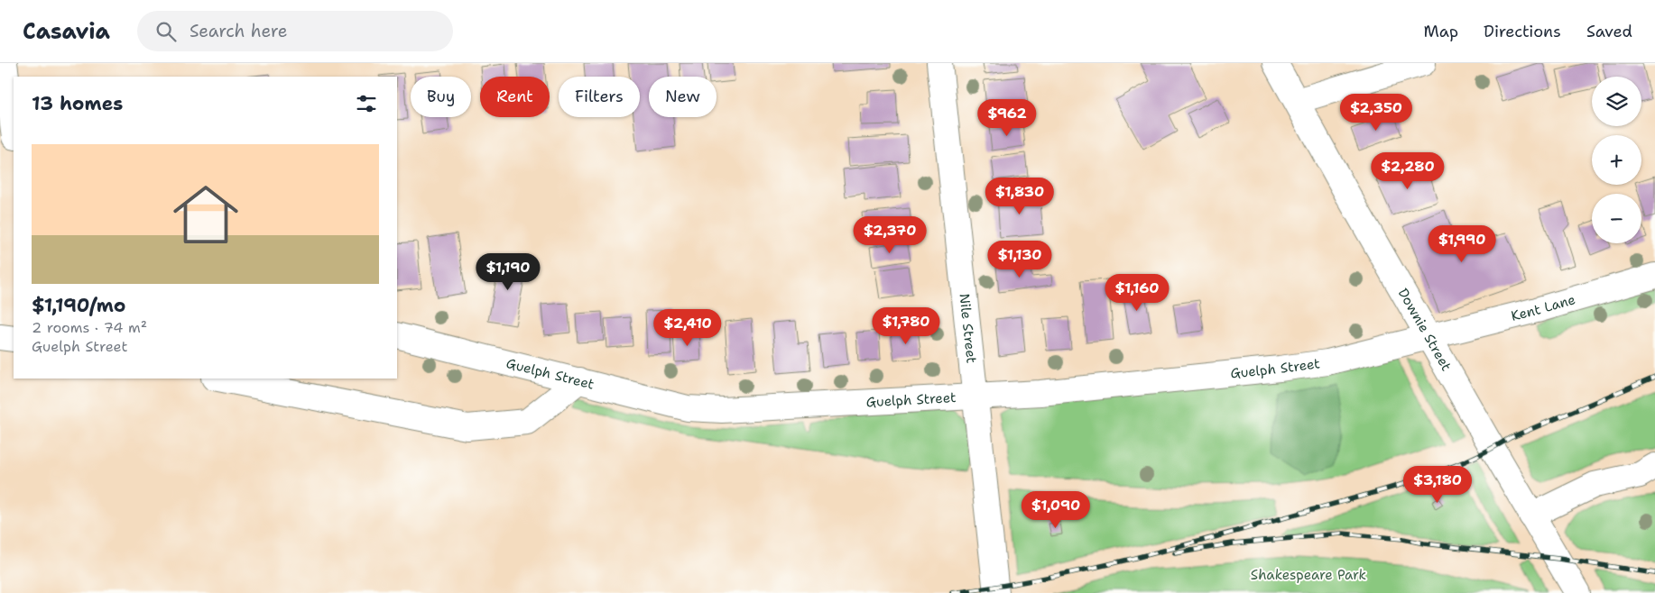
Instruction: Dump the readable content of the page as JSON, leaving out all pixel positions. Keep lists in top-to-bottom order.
{
  "streets": {
    "street": [
      "Kent Lane",
      "Nile Street",
      "Downie Street",
      "Guelph Street"
    ]
  },
  "crossings": [
    ["Kent Lane", "Downie Street"],
    ["Kent Lane", "Guelph Street"],
    ["Nile Street", "Guelph Street"],
    ["Downie Street", "Guelph Street"]
  ],
  "parks": ["Shakespeare Park"],
  "page": {
    "header": "Casavia",
    "search": "Search here",
    "nav": ["Map", "Directions", "Saved"],
    "map_buttons": ["+", "−"],
    "chip": [
      "Buy",
      "Rent",
      "Filters",
      "New"
    ],
    "heading": "13 homes",
    "price": [
      "$2,350",
      "$962",
      "$2,280",
      "$1,830",
      "$2,370",
      "$1,990",
      "$1,130",
      "$1,190",
      "$1,160",
      "$1,780",
      "$2,410",
      "$3,180",
      "$1,090"
    ],
    "list": [
      {
        "name": "$1,190/mo",
        "note": "2 rooms · 74 m² · Guelph Street"
      }
    ]
  }
}
